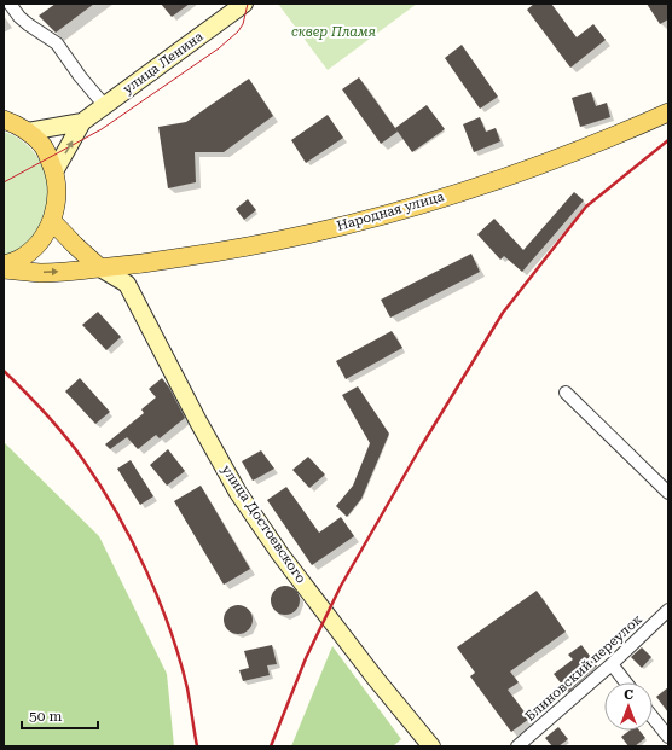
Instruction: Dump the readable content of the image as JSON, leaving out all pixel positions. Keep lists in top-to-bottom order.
{
  "streets": {
    "main road": ["Народная улица"],
    "street": ["улица Ленина", "улица Достоевского", "Блиновский переулок"]
  },
  "crossings": [
    ["Народная улица", "улица Достоевского"]
  ],
  "parks": ["сквер Пламя"],
  "scale_bar": "50 m",
  "north": "top"
}
